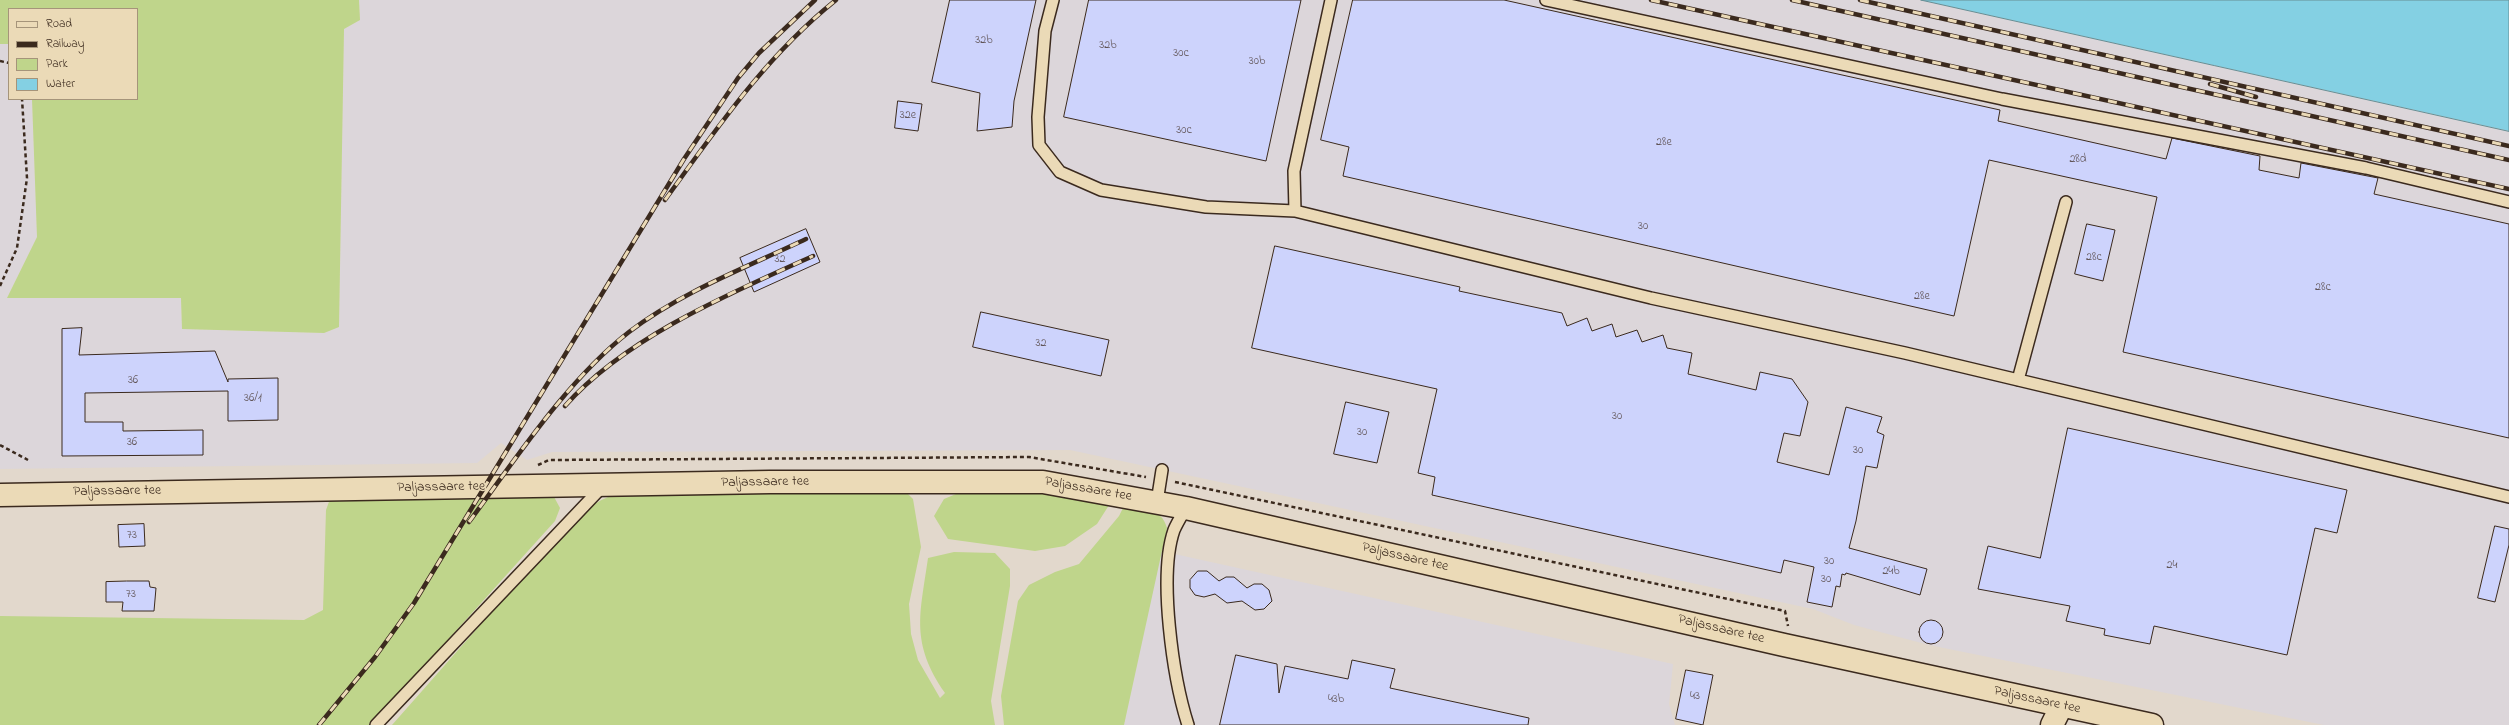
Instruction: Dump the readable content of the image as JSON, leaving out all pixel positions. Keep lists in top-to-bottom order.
{
  "streets": {
    "street": ["Paljassaare tee"]
  },
  "house_numbers": [
    "32b",
    "32b",
    "30c",
    "30b",
    "32e",
    "30c",
    "28e",
    "28d",
    "30",
    "28c",
    "32",
    "28c",
    "28e",
    "32",
    "36",
    "36/1",
    "30",
    "30",
    "36",
    "30",
    "73",
    "30",
    "24",
    "24b",
    "30",
    "73",
    "43",
    "43b"
  ],
  "legend": [
    "Road",
    "Railway",
    "Park",
    "Water"
  ]
}
